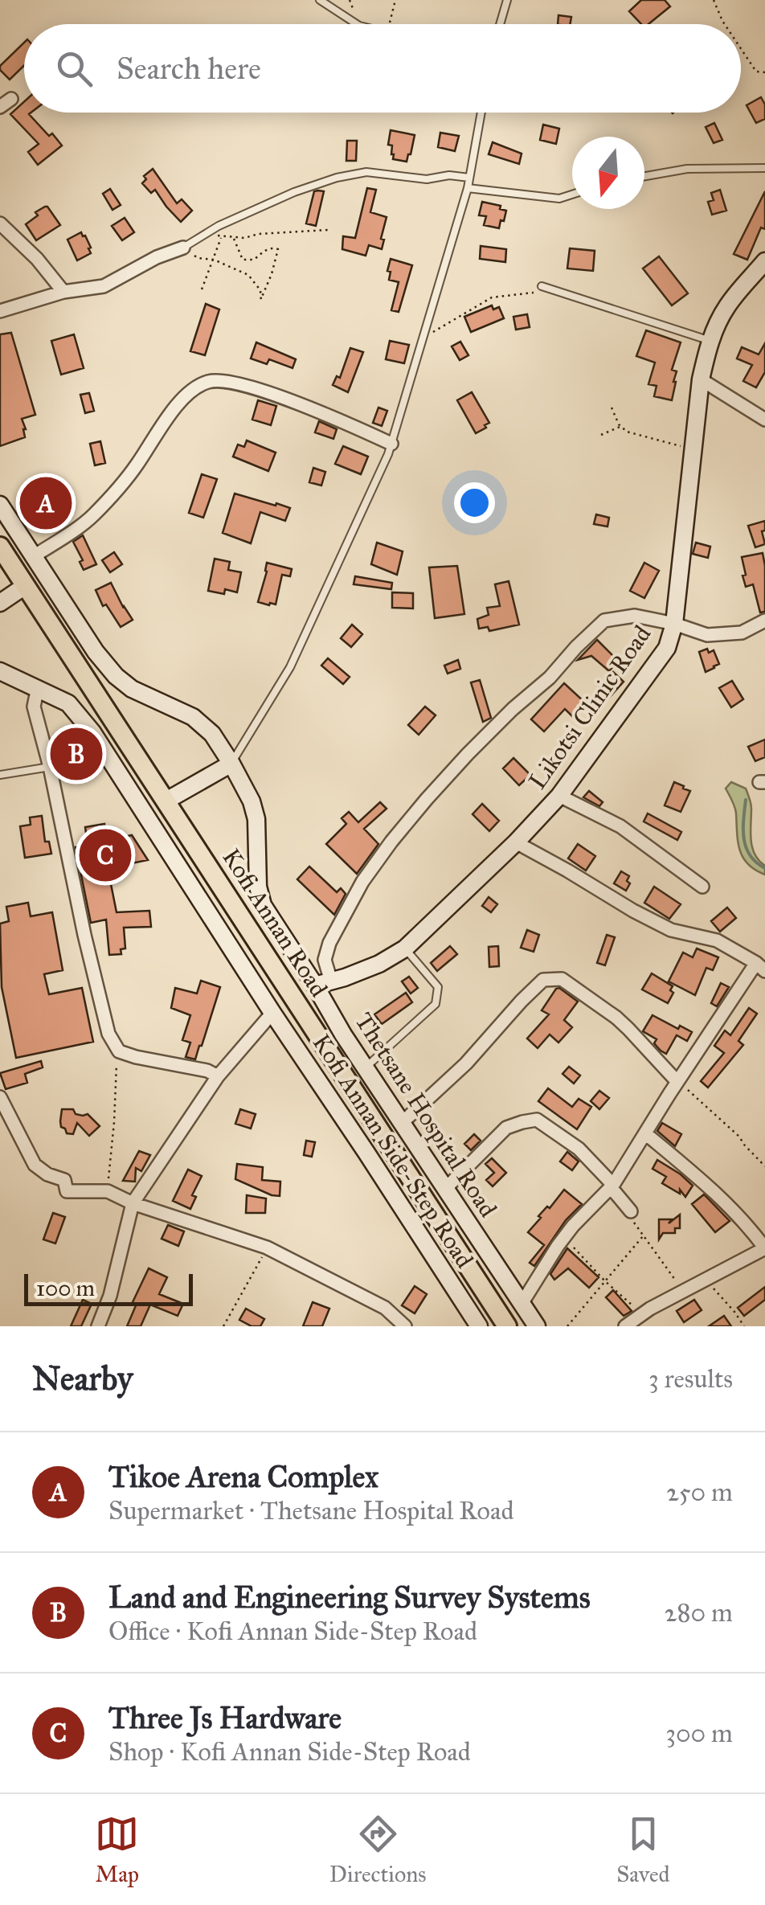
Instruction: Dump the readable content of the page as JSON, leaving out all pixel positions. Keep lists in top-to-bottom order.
{
  "streets": {
    "main road": ["Kofi Annan Road"],
    "street": ["Likotsi Clinic Road", "Thetsane Hospital Road", "Kofi Annan Side-Step Road"]
  },
  "crossings": [
    ["Likotsi Clinic Road", "Thetsane Hospital Road"]
  ],
  "scale_bar": "100 m",
  "north": "bottom",
  "page": {
    "search": "Search here",
    "pins": ["A", "B", "C"],
    "scale": "100 m",
    "heading": ["Nearby", "3 results"],
    "list": [
      {
        "mark": "A",
        "name": "Tikoe Arena Complex",
        "note": "Supermarket · Thetsane Hospital Road",
        "value": "250 m"
      },
      {
        "mark": "B",
        "name": "Land and Engineering Survey Systems",
        "note": "Office · Kofi Annan Side-Step Road",
        "value": "280 m"
      },
      {
        "mark": "C",
        "name": "Three Js Hardware",
        "note": "Shop · Kofi Annan Side-Step Road",
        "value": "300 m"
      }
    ],
    "nav": ["Map", "Directions", "Saved"]
  }
}
